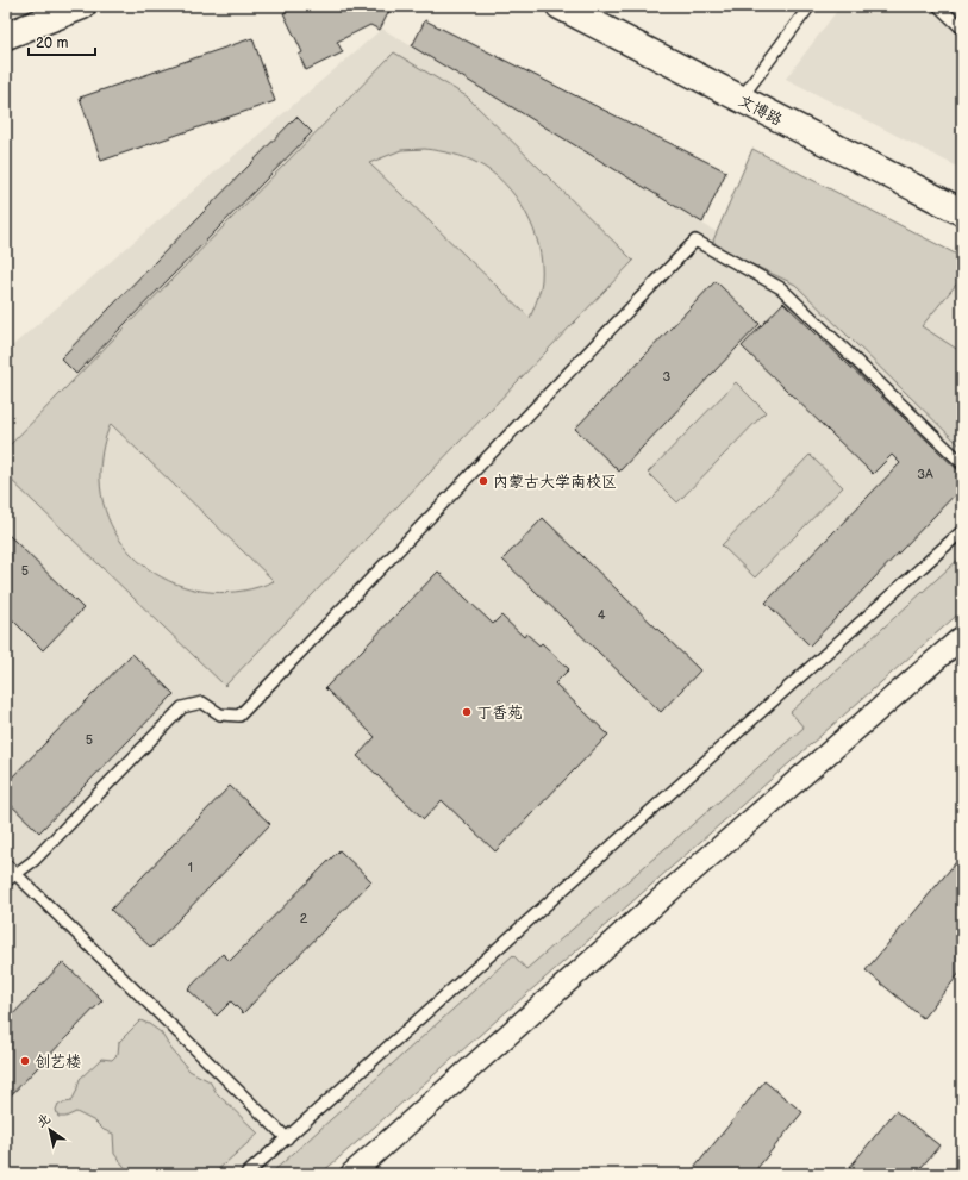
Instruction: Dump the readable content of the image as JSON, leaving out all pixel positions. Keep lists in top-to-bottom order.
{
  "streets": {
    "street": ["文博路"]
  },
  "places": ["内蒙古大学南校区", "丁香苑", "创艺楼"],
  "house_numbers": [
    "3",
    "3A",
    "5",
    "4",
    "5",
    "1",
    "2"
  ],
  "scale_bar": "20 m",
  "north": "top left"
}
